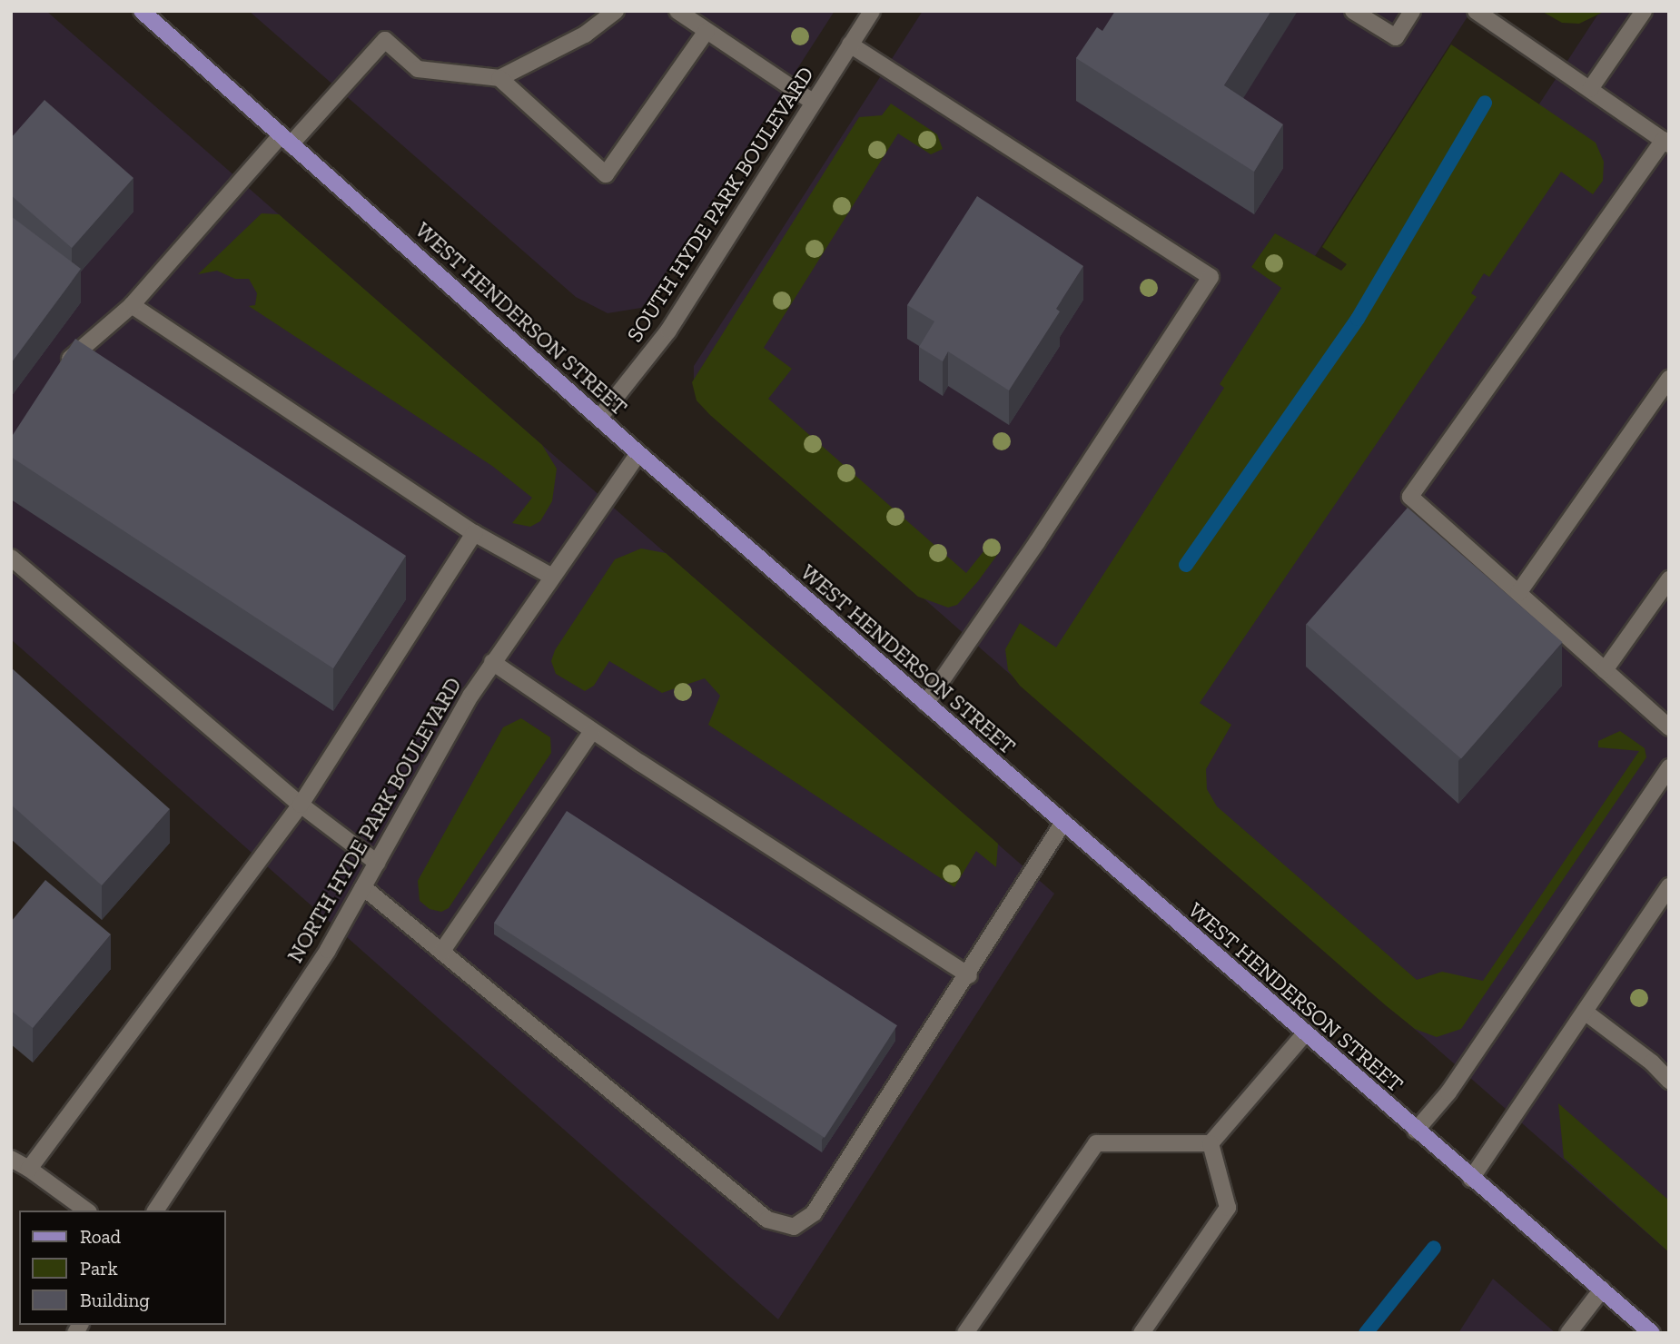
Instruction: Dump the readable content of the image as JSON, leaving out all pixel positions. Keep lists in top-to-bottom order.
{
  "streets": {
    "main road": ["WEST HENDERSON STREET"],
    "street": ["SOUTH HYDE PARK BOULEVARD", "NORTH HYDE PARK BOULEVARD"]
  },
  "crossings": [
    ["SOUTH HYDE PARK BOULEVARD", "WEST HENDERSON STREET"],
    ["WEST HENDERSON STREET", "NORTH HYDE PARK BOULEVARD"]
  ],
  "legend": ["Road", "Park", "Building"]
}
